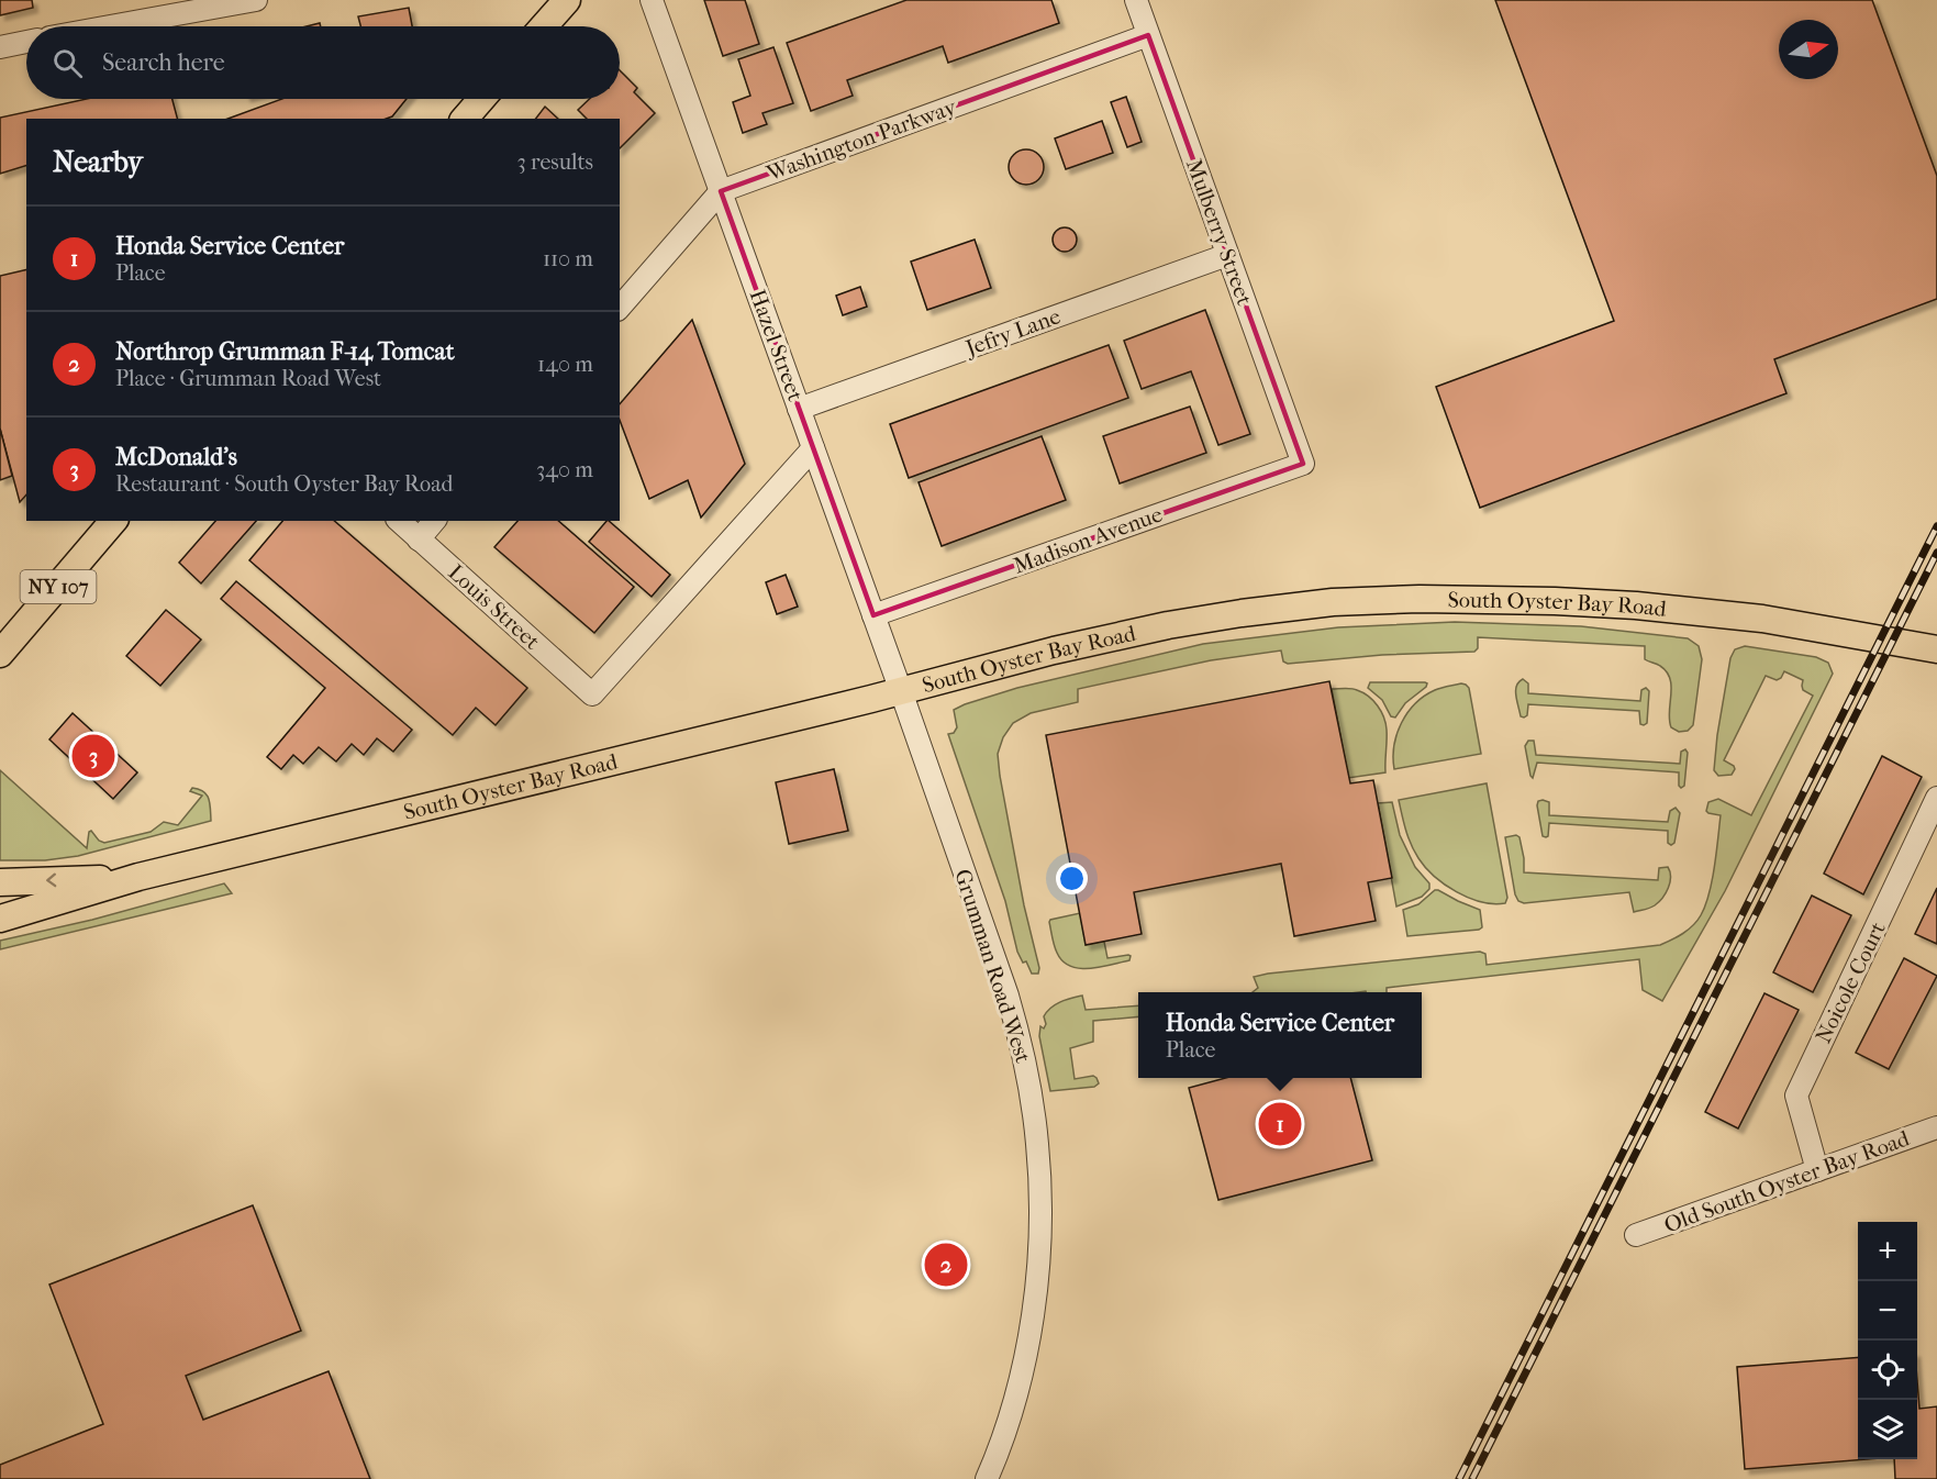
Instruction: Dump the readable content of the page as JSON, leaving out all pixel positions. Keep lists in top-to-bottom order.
{
  "streets": {
    "main road": ["NY 107", "South Oyster Bay Road"],
    "street": [
      "Washington Parkway",
      "Mulberry Street",
      "Jefry Lane",
      "Hazel Street",
      "Madison Avenue",
      "Louis Street",
      "Grumman Road West",
      "Noicole Court",
      "Old South Oyster Bay Road"
    ]
  },
  "crossings": [
    ["Washington Parkway", "Mulberry Street"],
    ["Washington Parkway", "Hazel Street"],
    ["Mulberry Street", "Jefry Lane"],
    ["Mulberry Street", "Madison Avenue"],
    ["Jefry Lane", "Hazel Street"],
    ["Hazel Street", "Madison Avenue"],
    ["Hazel Street", "South Oyster Bay Road"],
    ["Hazel Street", "Louis Street"],
    ["Hazel Street", "Grumman Road West"],
    ["South Oyster Bay Road", "Grumman Road West"],
    ["Noicole Court", "Old South Oyster Bay Road"]
  ],
  "north": "right",
  "page": {
    "search": "Search here",
    "heading": ["Nearby", "3 results"],
    "list": [
      {
        "mark": "1",
        "name": "Honda Service Center",
        "note": "Place",
        "value": "110 m"
      },
      {
        "mark": "2",
        "name": "Northrop Grumman F-14 Tomcat",
        "note": "Place · Grumman Road West",
        "value": "140 m"
      },
      {
        "mark": "3",
        "name": "McDonald's",
        "note": "Restaurant · South Oyster Bay Road",
        "value": "340 m"
      }
    ],
    "pins": ["3", "1", "2"],
    "popup": ["Honda Service Center", "Place"],
    "map_buttons": ["+", "−"]
  }
}
